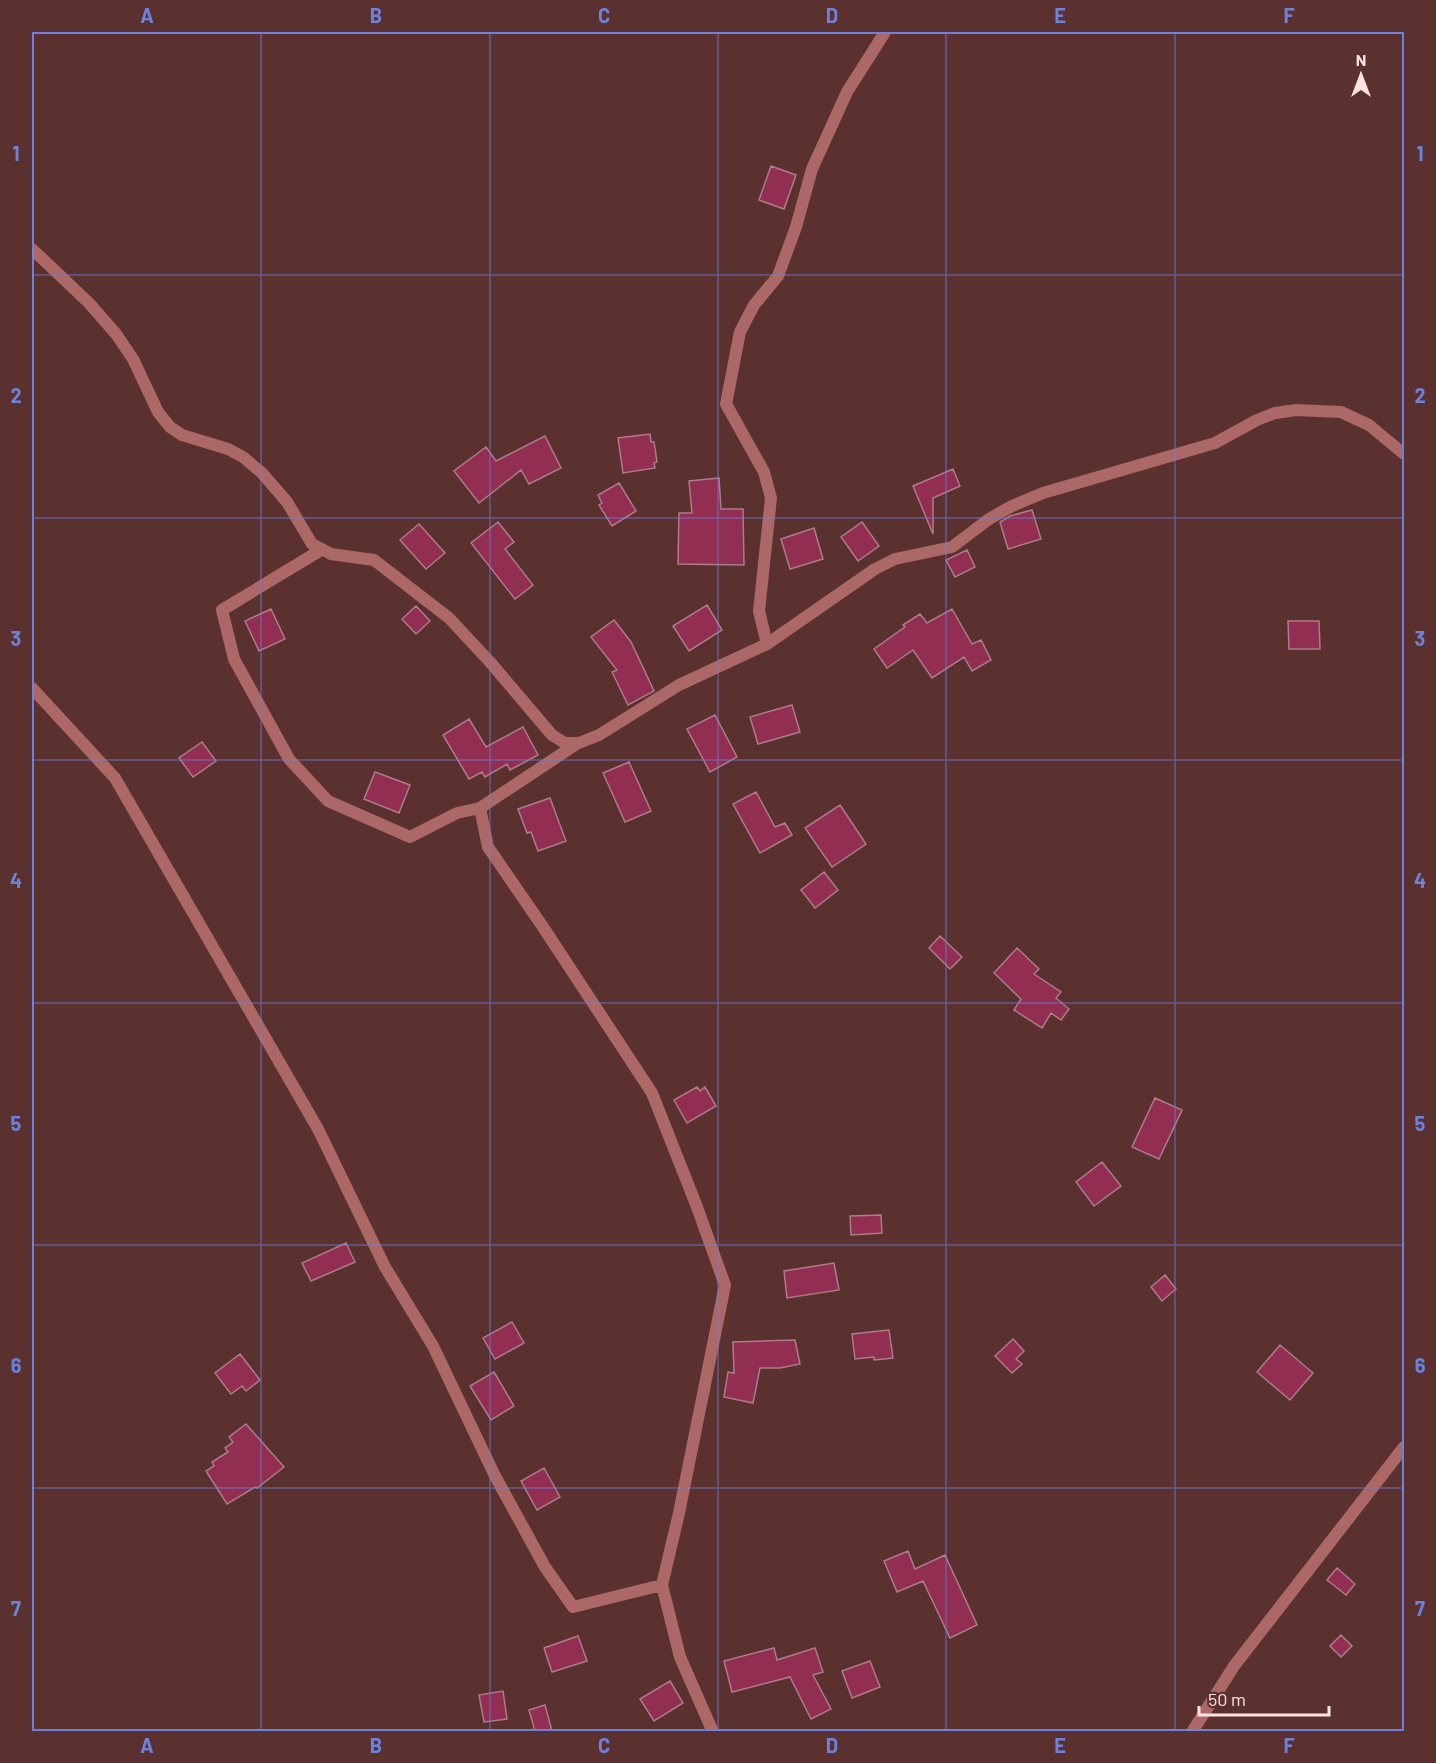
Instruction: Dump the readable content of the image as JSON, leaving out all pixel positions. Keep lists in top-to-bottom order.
{
  "scale_bar": "50 m",
  "north": "top",
  "grid": {
    "columns": [
      "A",
      "B",
      "C",
      "D",
      "E",
      "F"
    ],
    "rows": [
      "1",
      "2",
      "3",
      "4",
      "5",
      "6",
      "7"
    ]
  }
}
